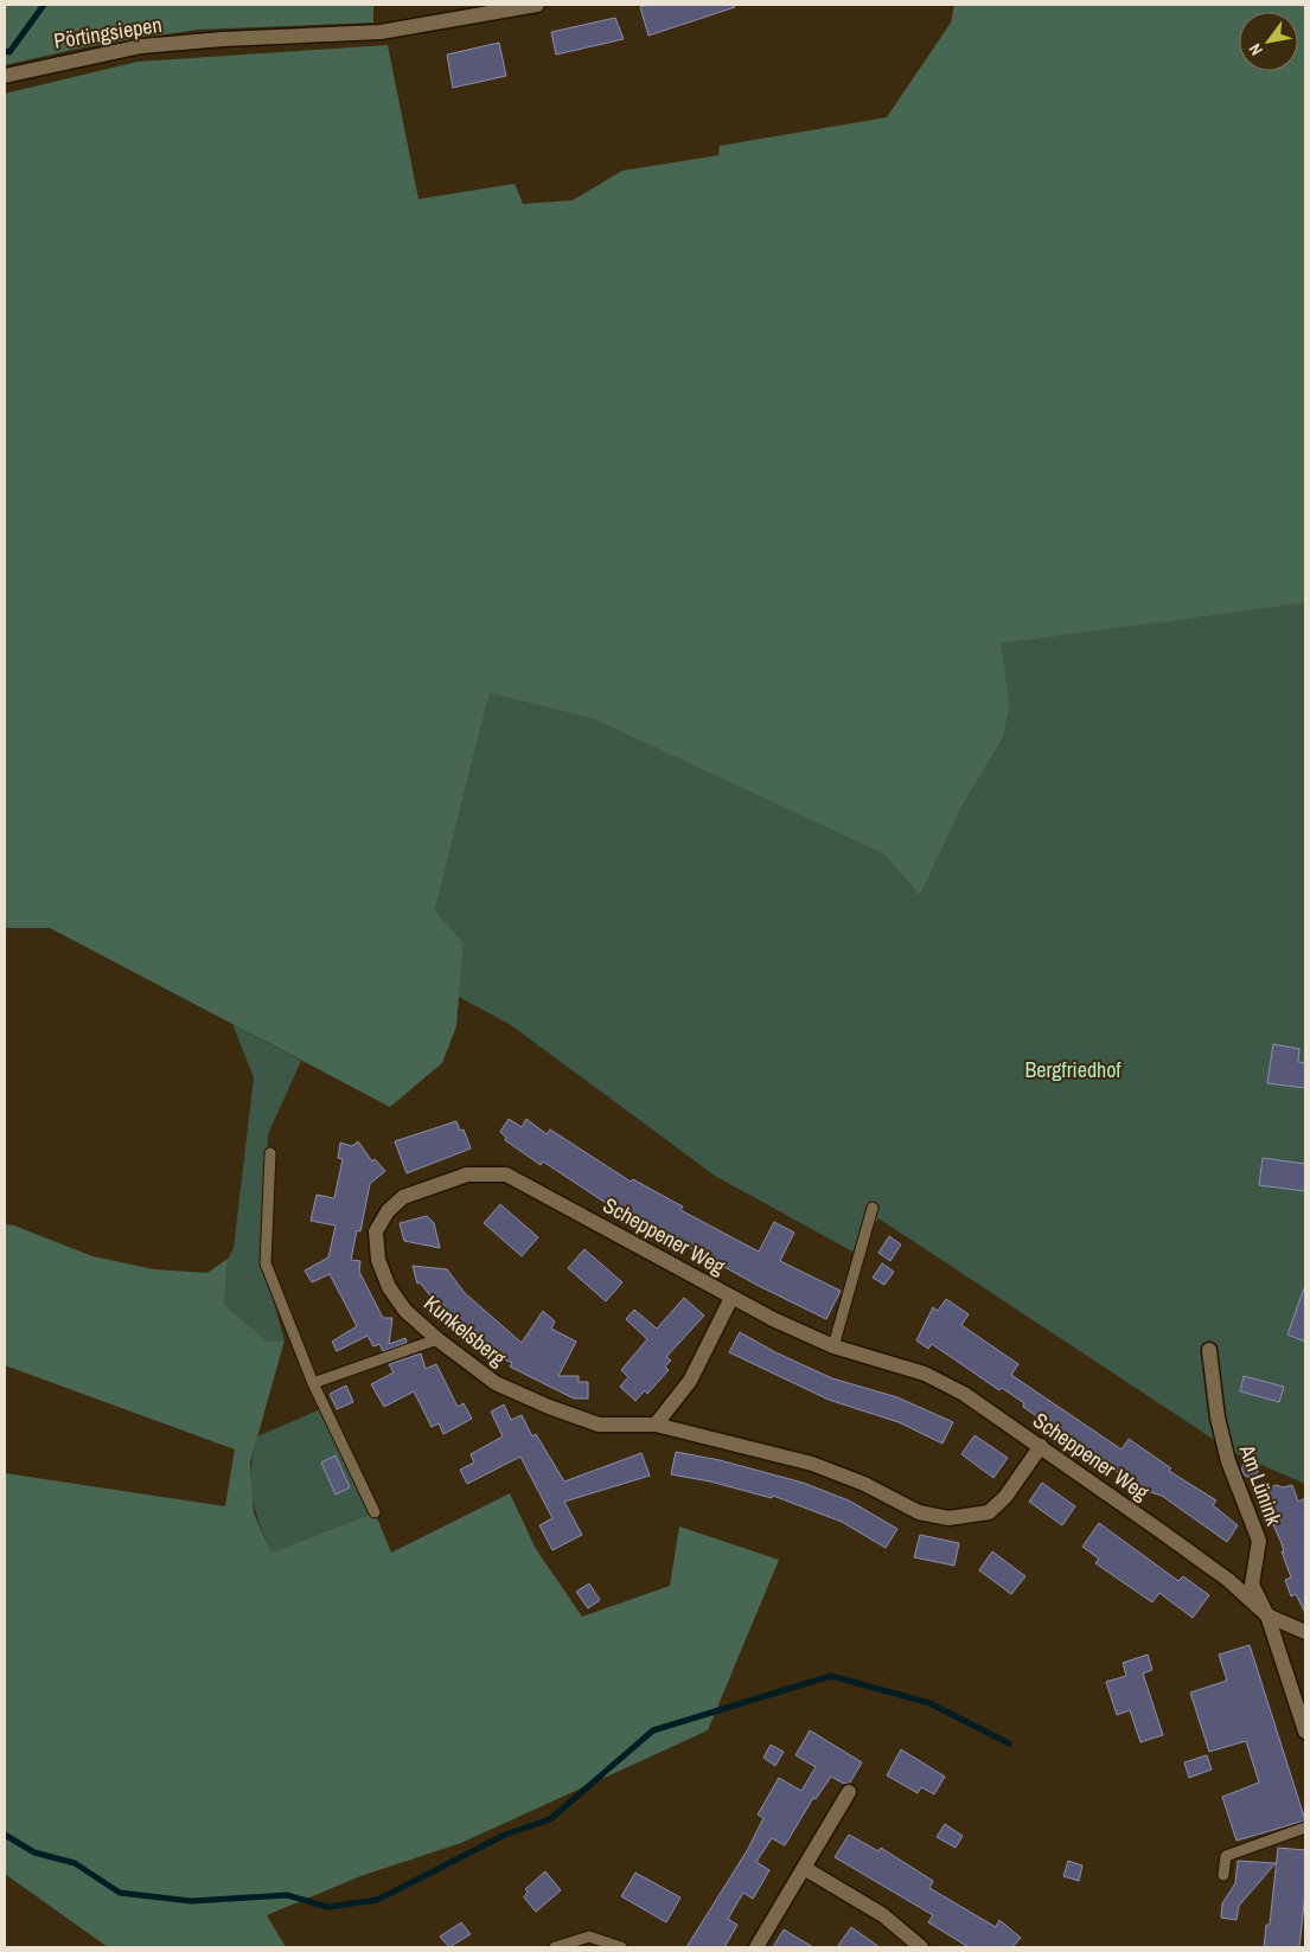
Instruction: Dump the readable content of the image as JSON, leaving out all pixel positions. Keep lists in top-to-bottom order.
{
  "streets": {
    "street": [
      "Pörtingsiepen",
      "Scheppener Weg",
      "Kunkelsberg",
      "Am Lünink"
    ]
  },
  "crossings": [
    ["Scheppener Weg", "Kunkelsberg"],
    ["Scheppener Weg", "Am Lünink"]
  ],
  "parks": ["Bergfriedhof"],
  "north": "bottom left"
}
